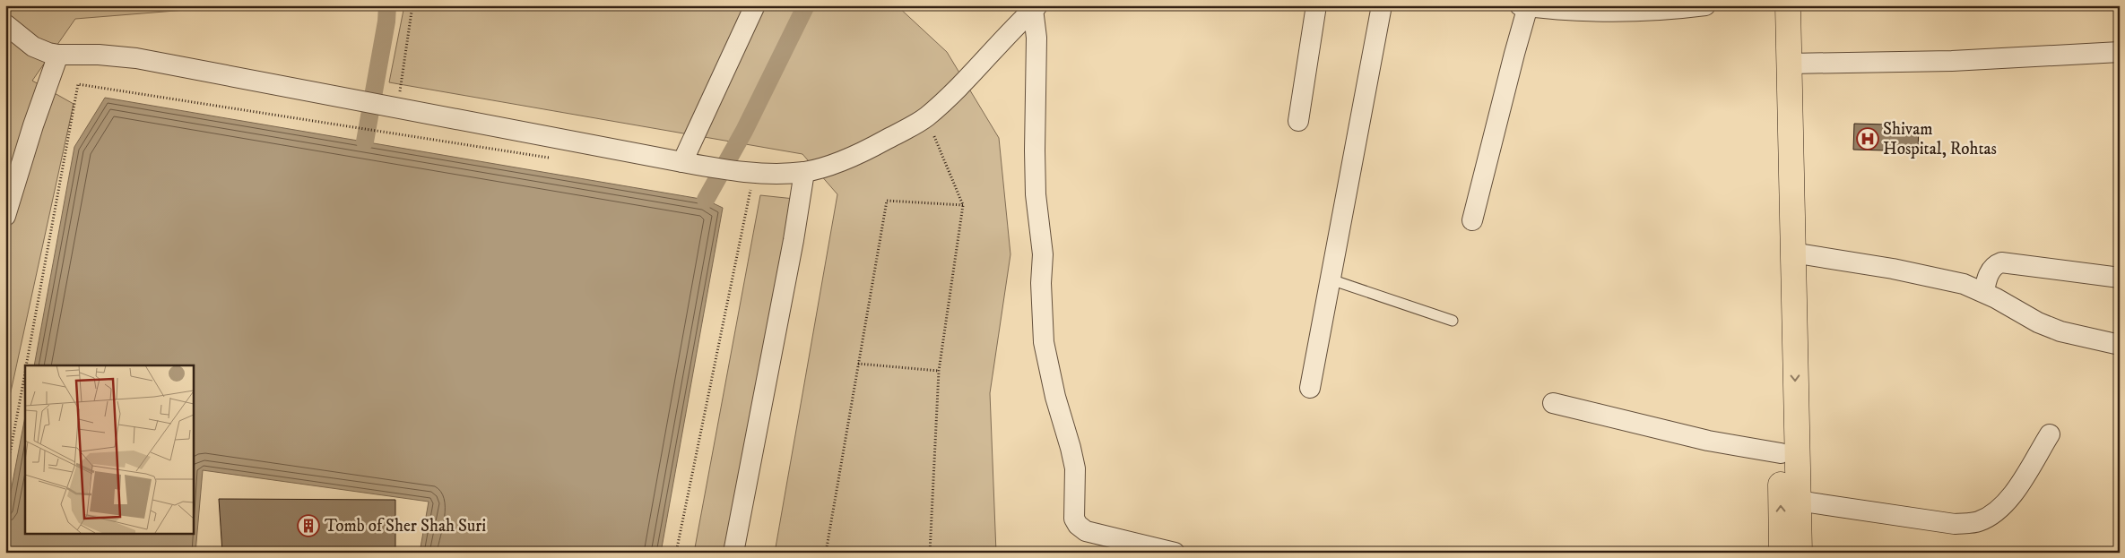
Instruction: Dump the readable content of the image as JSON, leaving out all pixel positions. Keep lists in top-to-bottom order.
{
  "places": {
    "hospital": ["Shivam Hospital, Rohtas"],
    "building": ["Tomb of Sher Shah Suri"]
  }
}
